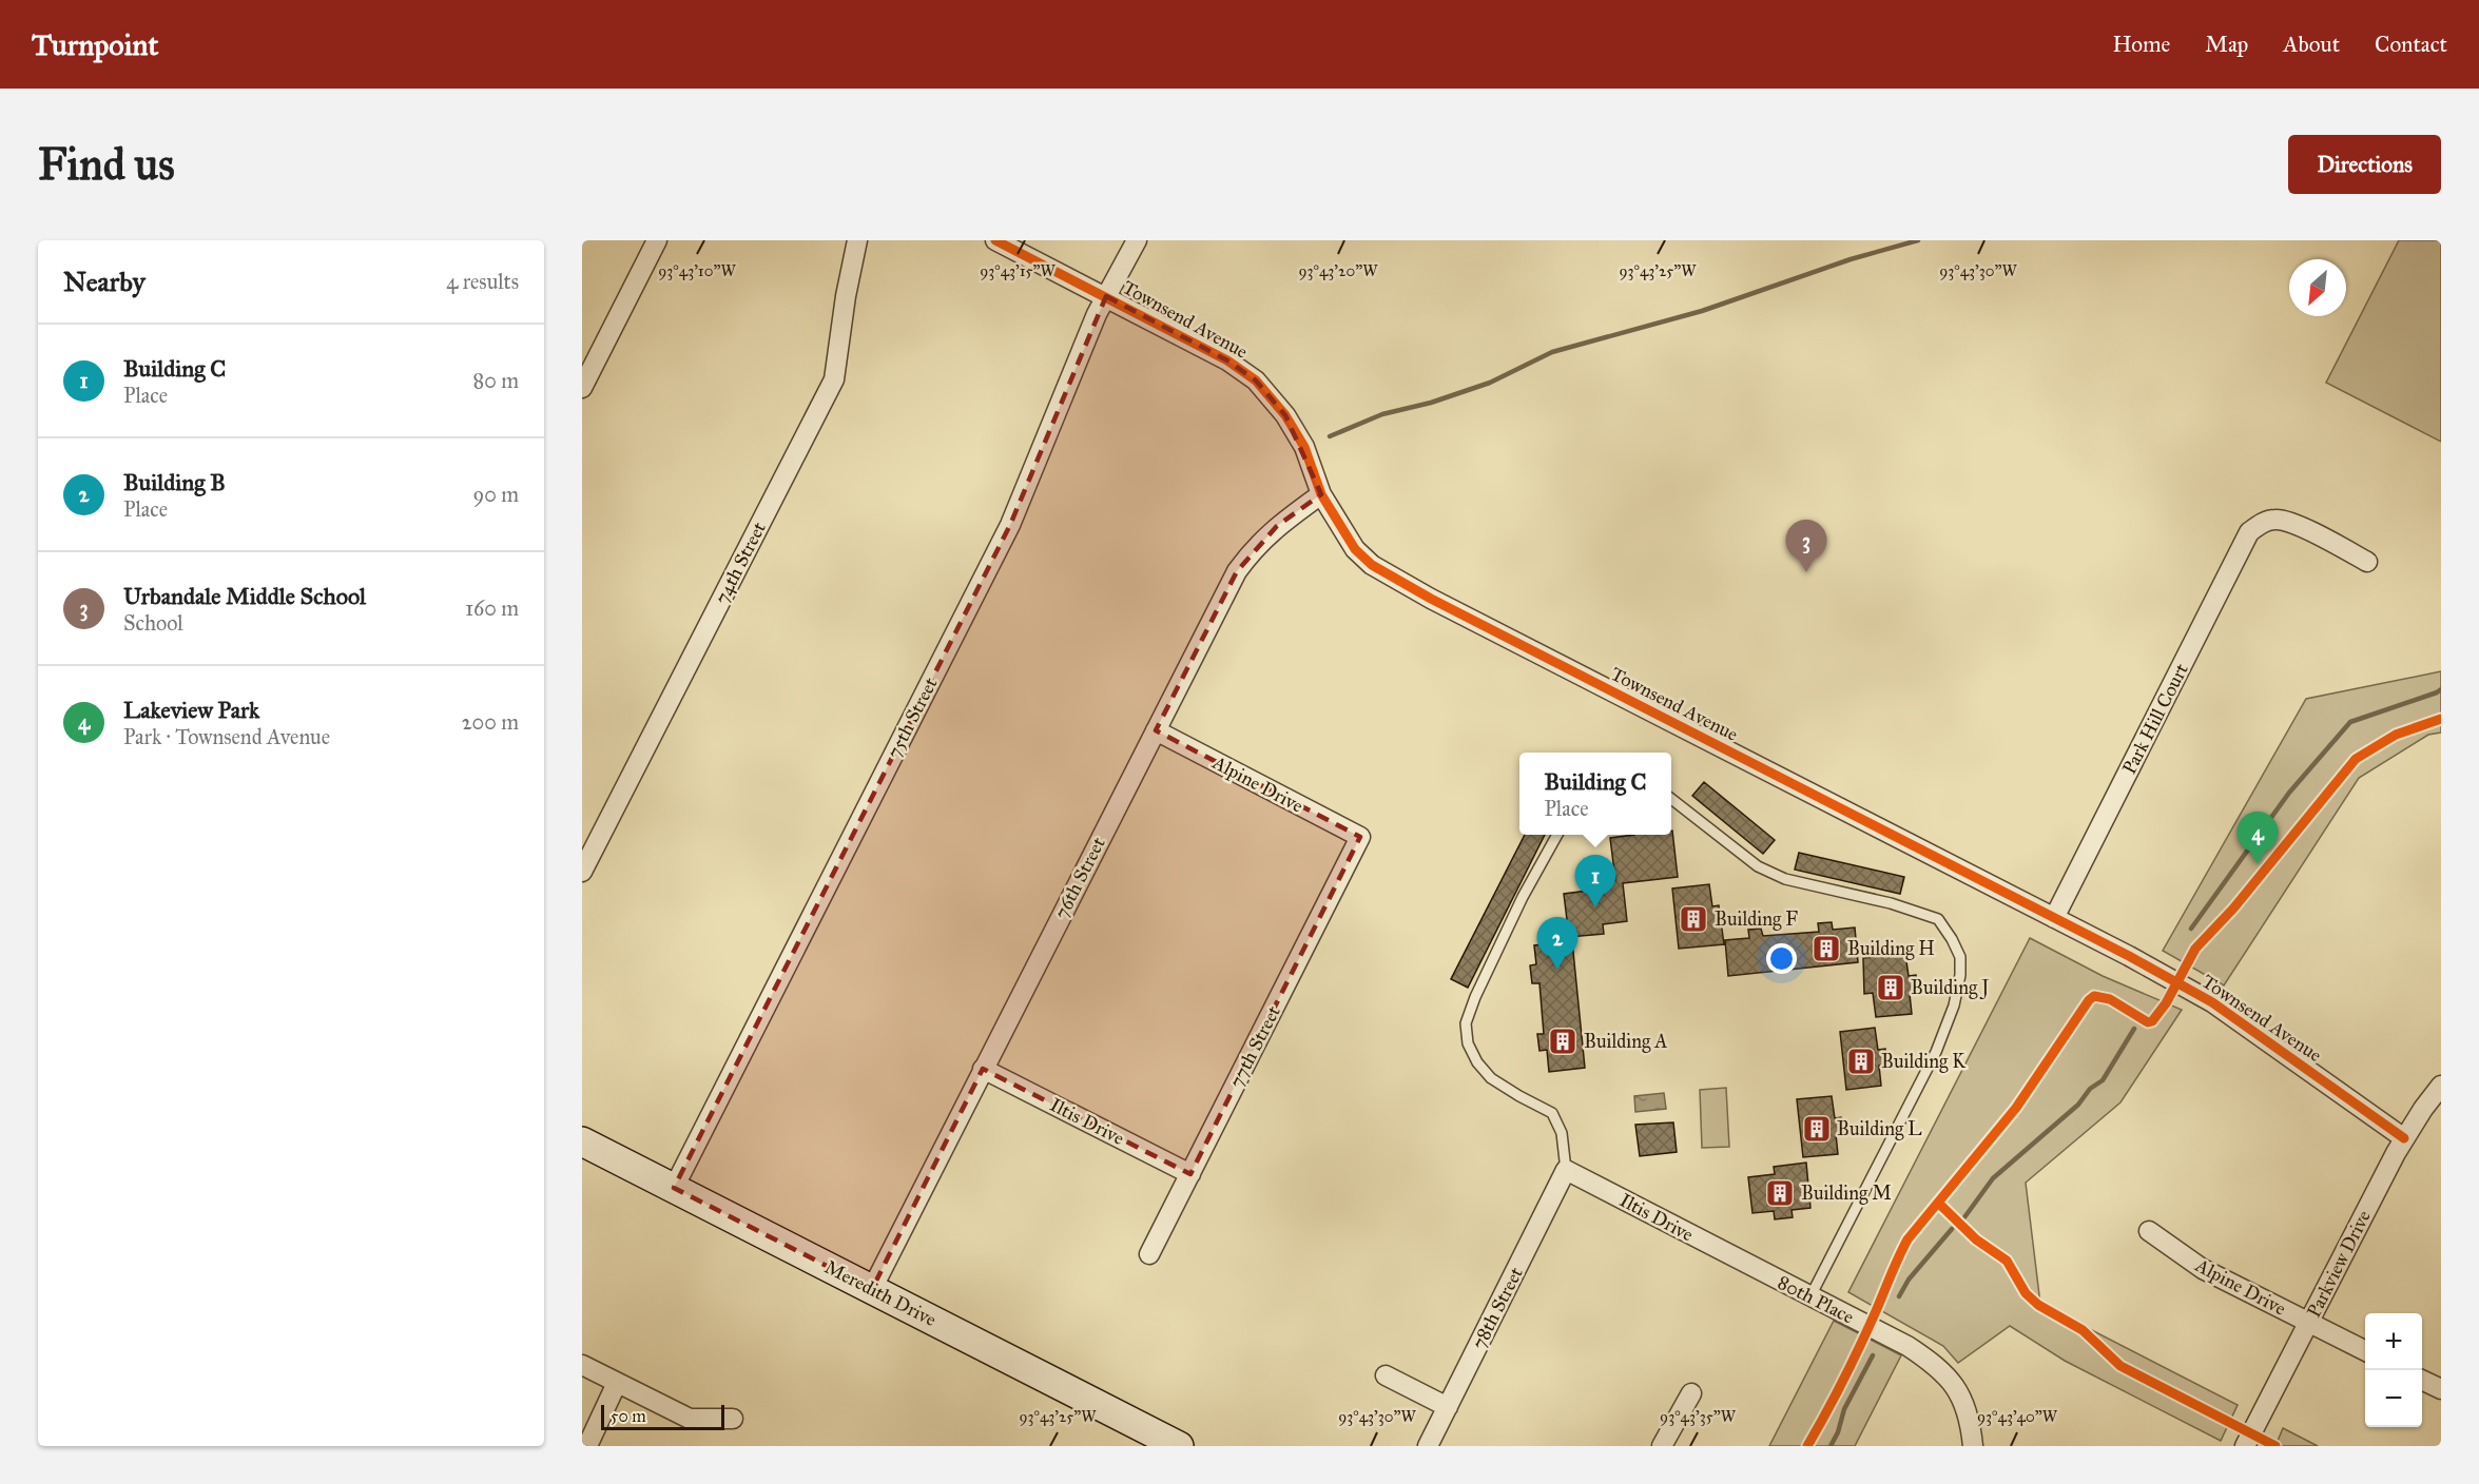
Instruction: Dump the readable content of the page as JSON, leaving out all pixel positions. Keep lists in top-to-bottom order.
{
  "streets": {
    "main road": ["Meredith Drive"],
    "street": [
      "Townsend Avenue",
      "74th Street",
      "75th Street",
      "Park Hill Court",
      "Alpine Drive",
      "76th Street",
      "77th Street",
      "Iltis Drive",
      "Parkview Drive",
      "80th Place",
      "78th Street"
    ]
  },
  "crossings": [
    ["Townsend Avenue", "75th Street"],
    ["Townsend Avenue", "Park Hill Court"],
    ["Townsend Avenue", "76th Street"],
    ["Townsend Avenue", "Parkview Drive"],
    ["75th Street", "Meredith Drive"],
    ["Alpine Drive", "76th Street"],
    ["Alpine Drive", "77th Street"],
    ["Alpine Drive", "Parkview Drive"],
    ["76th Street", "Iltis Drive"],
    ["76th Street", "Meredith Drive"],
    ["77th Street", "Iltis Drive"],
    ["Iltis Drive", "80th Place"],
    ["Iltis Drive", "78th Street"]
  ],
  "places": {
    "building": [
      "Building F",
      "Building H",
      "Building J",
      "Building A",
      "Building K",
      "Building L",
      "Building M"
    ]
  },
  "scale_bar": "50 m",
  "north": "bottom left",
  "page": {
    "header": "Turnpoint",
    "nav": [
      "Home",
      "Map",
      "About",
      "Contact"
    ],
    "buttons": "Directions",
    "title": "Find us",
    "heading": ["Nearby", "4 results"],
    "list": [
      {
        "mark": "1",
        "name": "Building C",
        "note": "Place",
        "value": "80 m"
      },
      {
        "mark": "2",
        "name": "Building B",
        "note": "Place",
        "value": "90 m"
      },
      {
        "mark": "3",
        "name": "Urbandale Middle School",
        "note": "School",
        "value": "160 m"
      },
      {
        "mark": "4",
        "name": "Lakeview Park",
        "note": "Park · Townsend Avenue",
        "value": "200 m"
      }
    ],
    "pins": [
      "3",
      "4",
      "1",
      "2"
    ],
    "popup": ["Building C", "Place"],
    "map_buttons": ["+", "−"],
    "scale": "50 m"
  },
  "coordinates": [
    "93°43'10\"W",
    "93°43'15\"W",
    "93°43'20\"W",
    "93°43'25\"W",
    "93°43'30\"W",
    "93°43'35\"W",
    "93°43'40\"W"
  ]
}
